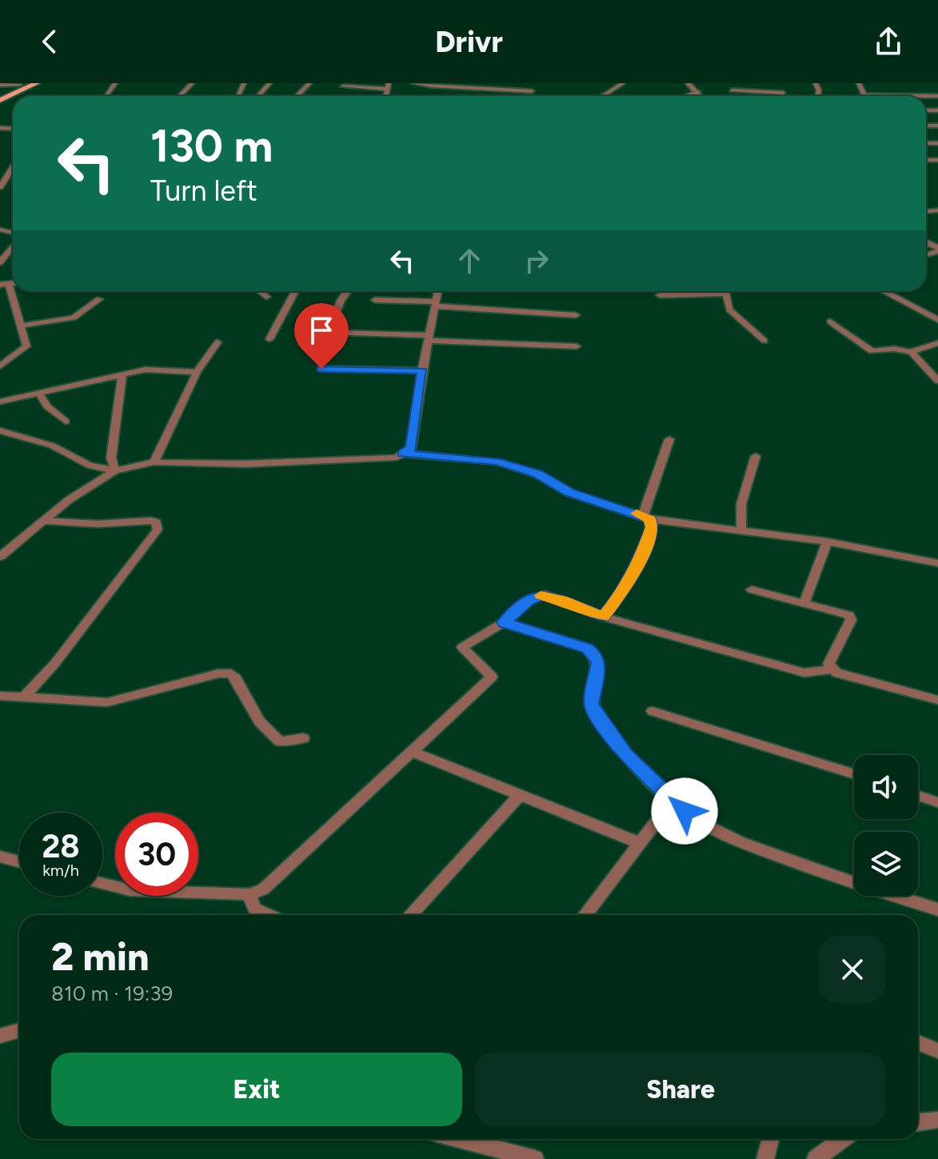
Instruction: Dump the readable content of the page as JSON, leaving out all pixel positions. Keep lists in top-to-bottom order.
{
  "page": {
    "header": "Drivr",
    "turn": ["130 m", "Turn left"],
    "speed": "28 km/h",
    "limit": "30",
    "heading": ["2 min", "810 m · 19:39"],
    "buttons": ["Exit", "Share"]
  }
}
